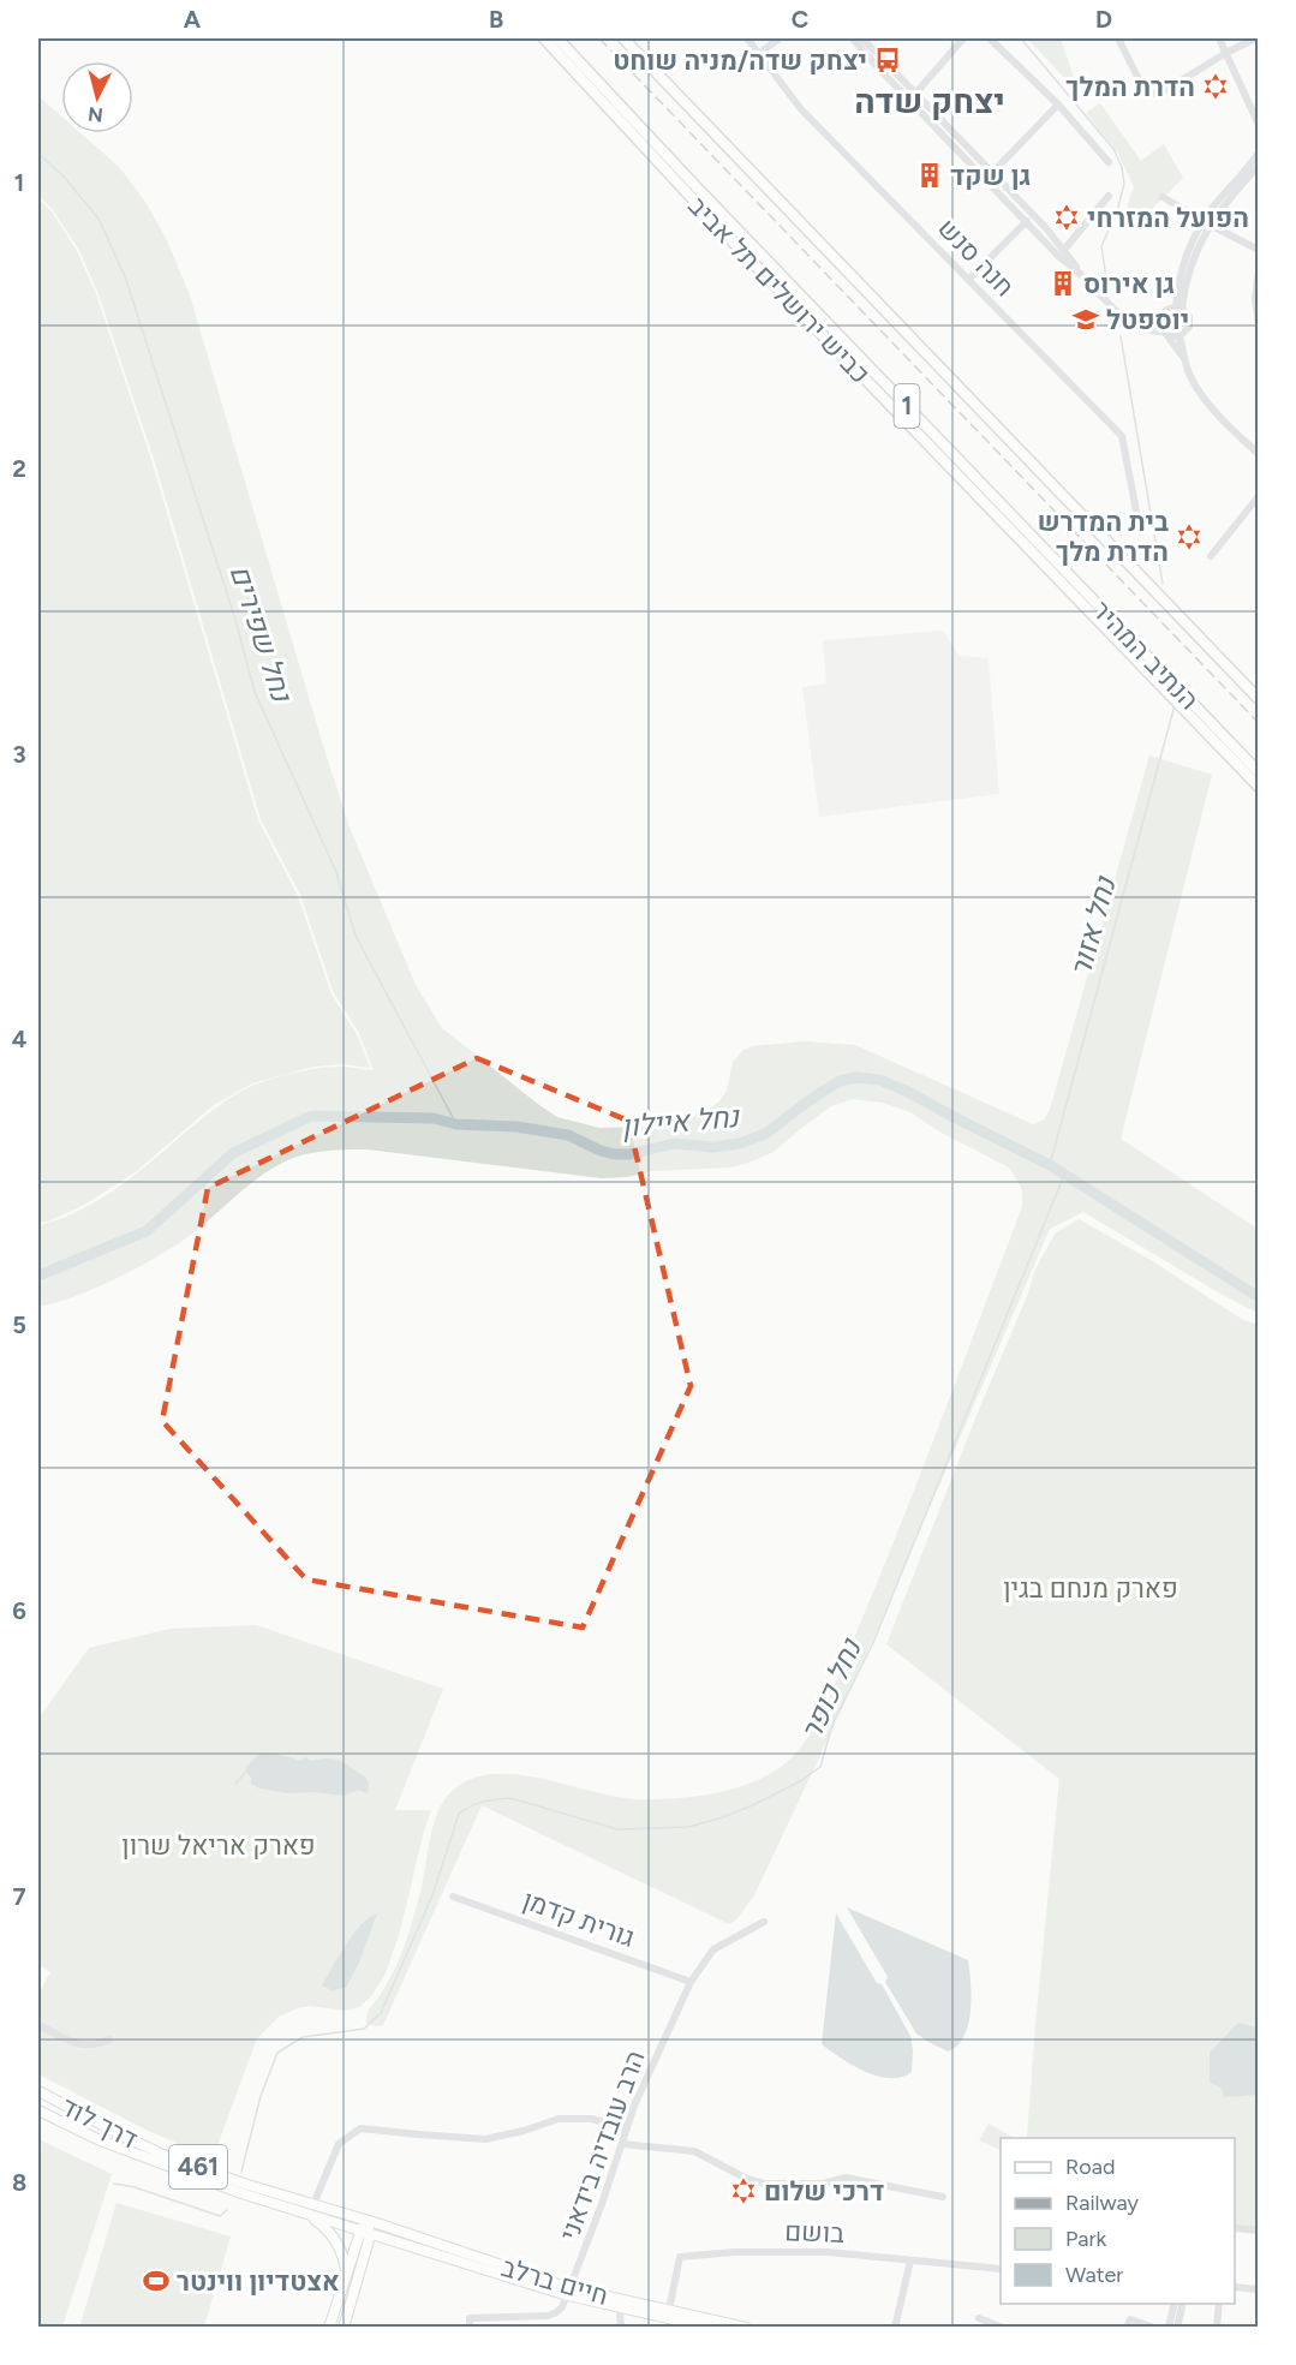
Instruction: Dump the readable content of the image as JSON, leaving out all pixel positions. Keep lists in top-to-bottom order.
{
  "streets": {
    "highway": ["כביש ירושלים תל אביב", "1", "הנתיב המהיר"],
    "main road": ["דרך לוד", "461", "חיים ברלב"],
    "street": [
      "חנה סנש",
      "גורית קדמן",
      "הרב עובדיה בידאני",
      "בושם"
    ]
  },
  "crossings": [
    ["גורית קדמן", "הרב עובדיה בידאני"],
    ["דרך לוד", "חיים ברלב"],
    ["הרב עובדיה בידאני", "חיים ברלב"],
    ["בושם", "חיים ברלב"]
  ],
  "districts": ["יצחק שדה"],
  "water": [
    "נחל שפירים",
    "נחל אזור",
    "נחל איילון",
    "נחל כופר"
  ],
  "parks": ["פארק מנחם בגין", "פארק אריאל שרון"],
  "places": {
    "bus stop": ["יצחק שדה/מניה שוחט"],
    "synagogue": [
      "הדרת המלך",
      "הפועל המזרחי",
      "בית המדרש הדרת מלך",
      "דרכי שלום"
    ],
    "building": ["גן שקד", "גן אירוס"],
    "school or university": ["יוספטל"],
    "sports": ["אצטדיון ווינטר"]
  },
  "legend": [
    "Road",
    "Railway",
    "Park",
    "Water"
  ],
  "north": "bottom",
  "grid": {
    "columns": [
      "A",
      "B",
      "C",
      "D"
    ],
    "rows": [
      "1",
      "2",
      "3",
      "4",
      "5",
      "6",
      "7",
      "8"
    ]
  }
}
